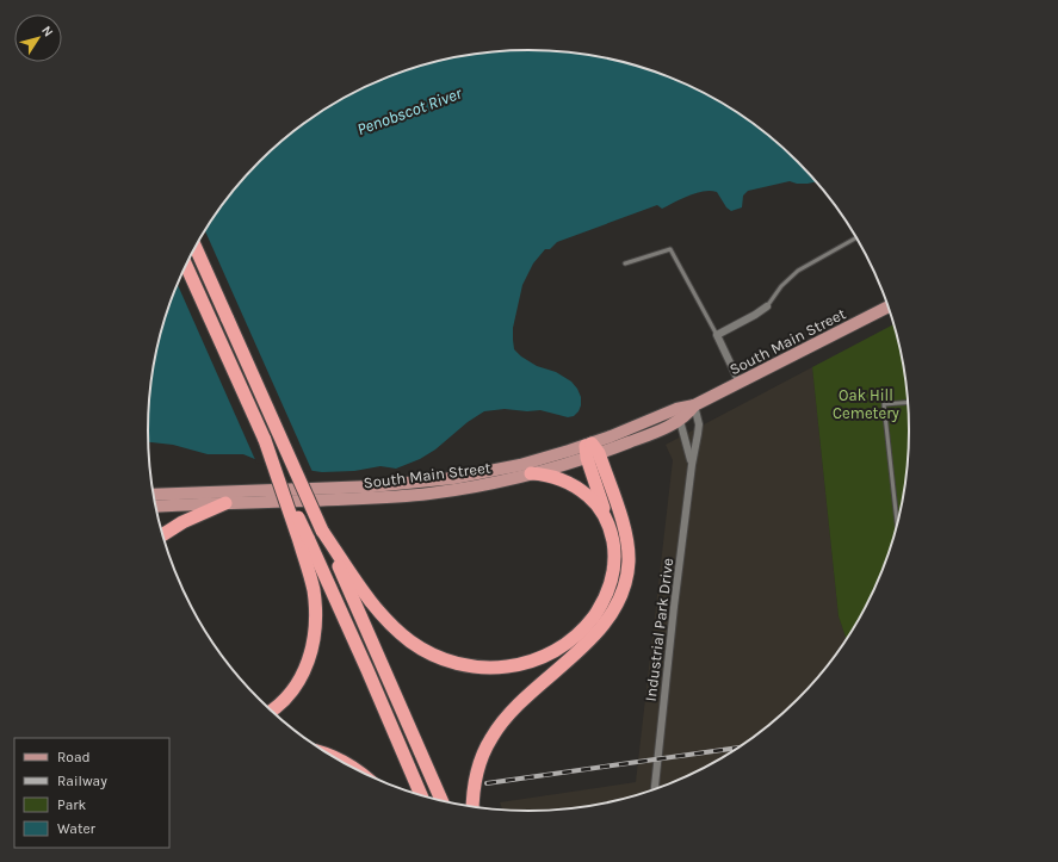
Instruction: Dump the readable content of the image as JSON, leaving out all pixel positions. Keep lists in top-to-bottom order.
{
  "streets": {
    "main road": ["South Main Street"],
    "street": ["Industrial Park Drive"]
  },
  "crossings": [
    ["South Main Street", "Industrial Park Drive"]
  ],
  "water": ["Penobscot River"],
  "parks": ["Oak Hill Cemetery"],
  "legend": [
    "Road",
    "Railway",
    "Park",
    "Water"
  ],
  "north": "top right"
}
